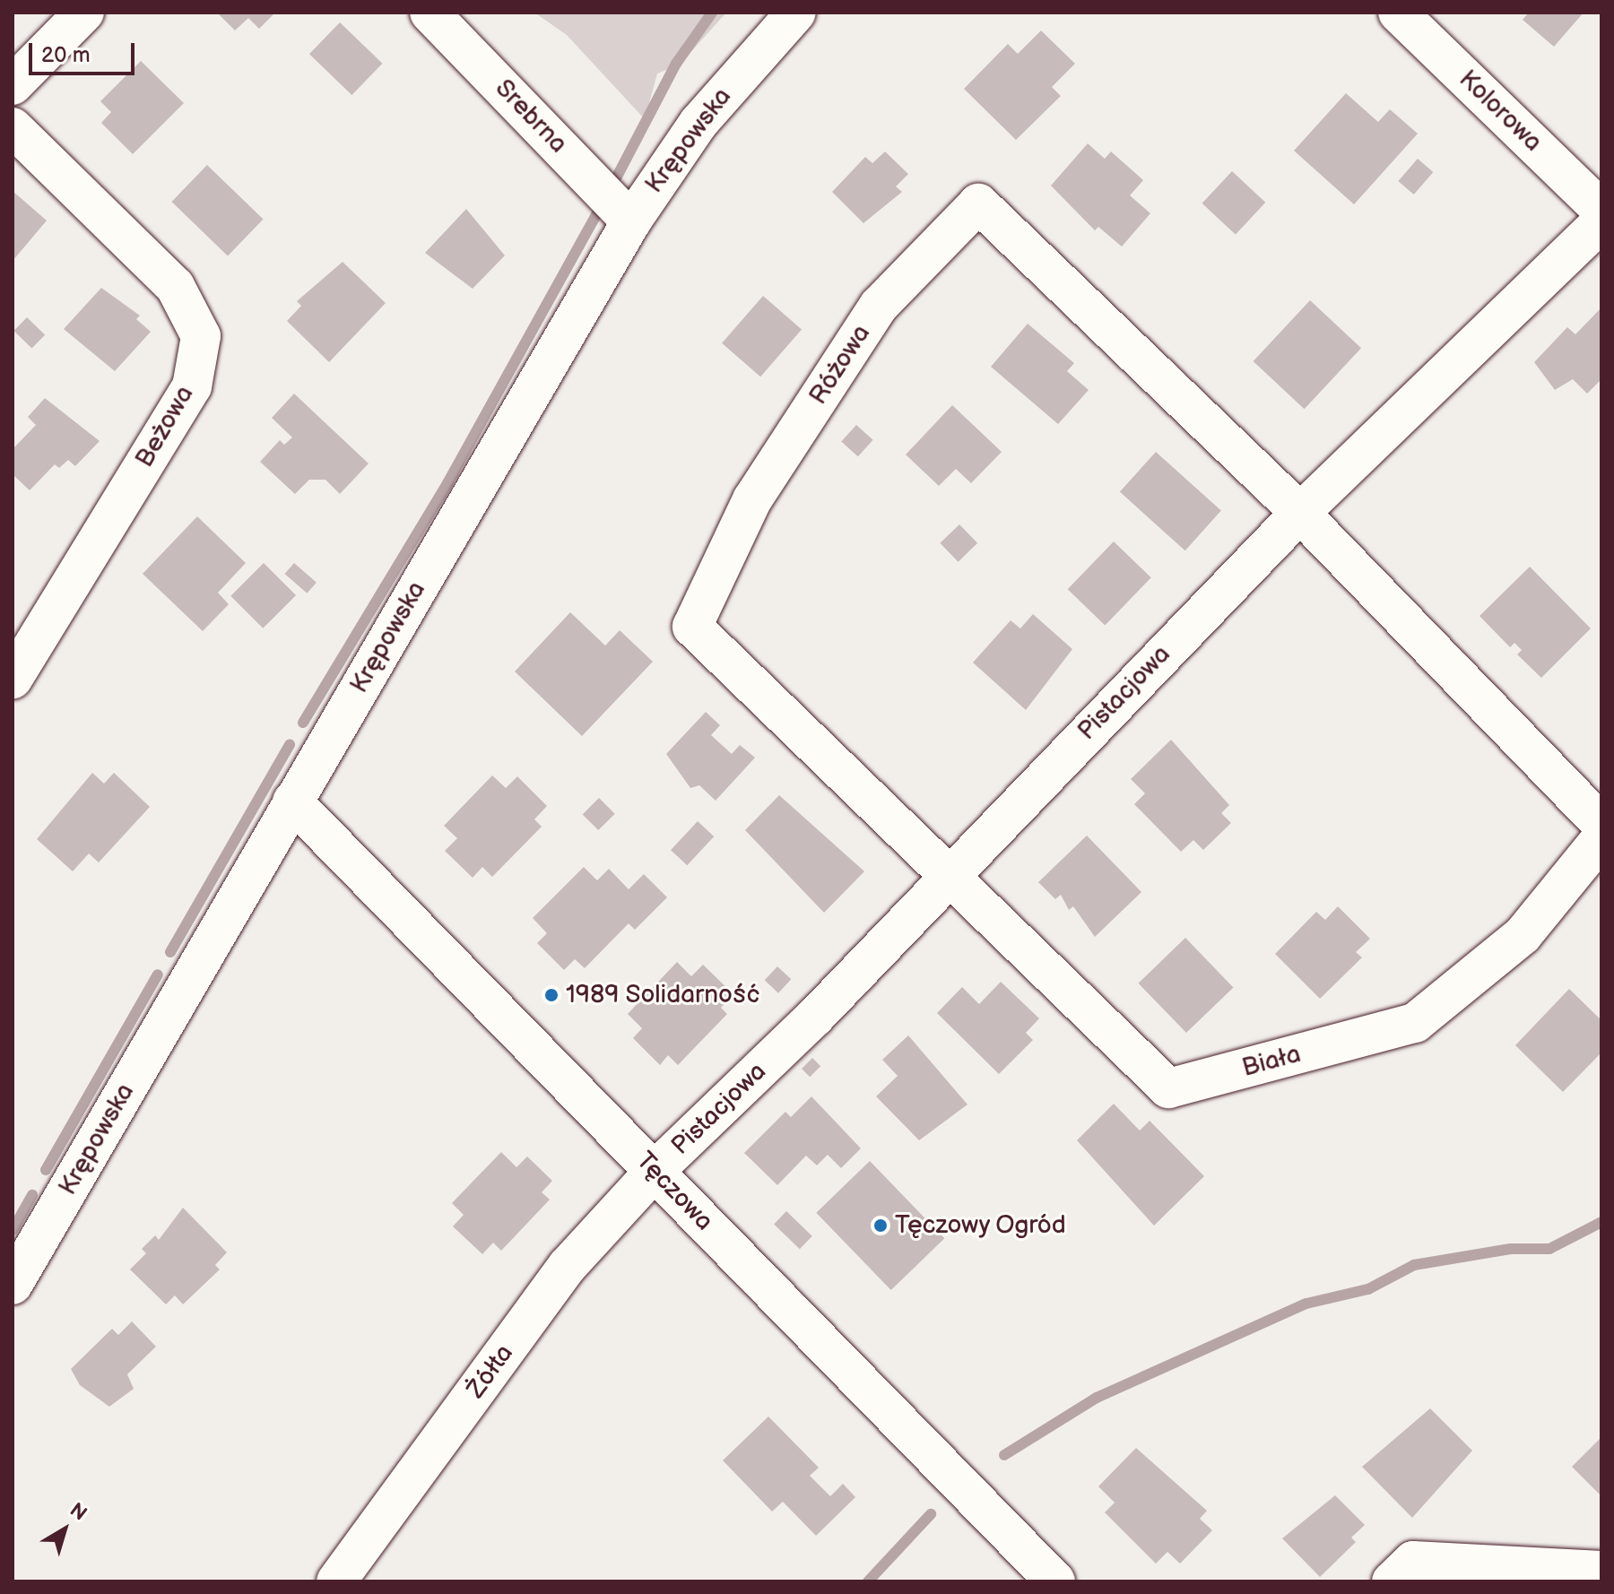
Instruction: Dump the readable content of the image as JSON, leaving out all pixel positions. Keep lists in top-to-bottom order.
{
  "streets": {
    "street": [
      "Kolorowa",
      "Srebrna",
      "Krępowska",
      "Różowa",
      "Beżowa",
      "Pistacjowa",
      "Biała",
      "Tęczowa",
      "Żółta"
    ]
  },
  "crossings": [
    ["Srebrna", "Krępowska"],
    ["Krępowska", "Tęczowa"],
    ["Różowa", "Pistacjowa"],
    ["Różowa", "Biała"],
    ["Pistacjowa", "Biała"],
    ["Pistacjowa", "Tęczowa"],
    ["Pistacjowa", "Żółta"],
    ["Tęczowa", "Żółta"]
  ],
  "places": ["1989 Solidarność", "Tęczowy Ogród"],
  "scale_bar": "20 m",
  "north": "top right"
}
